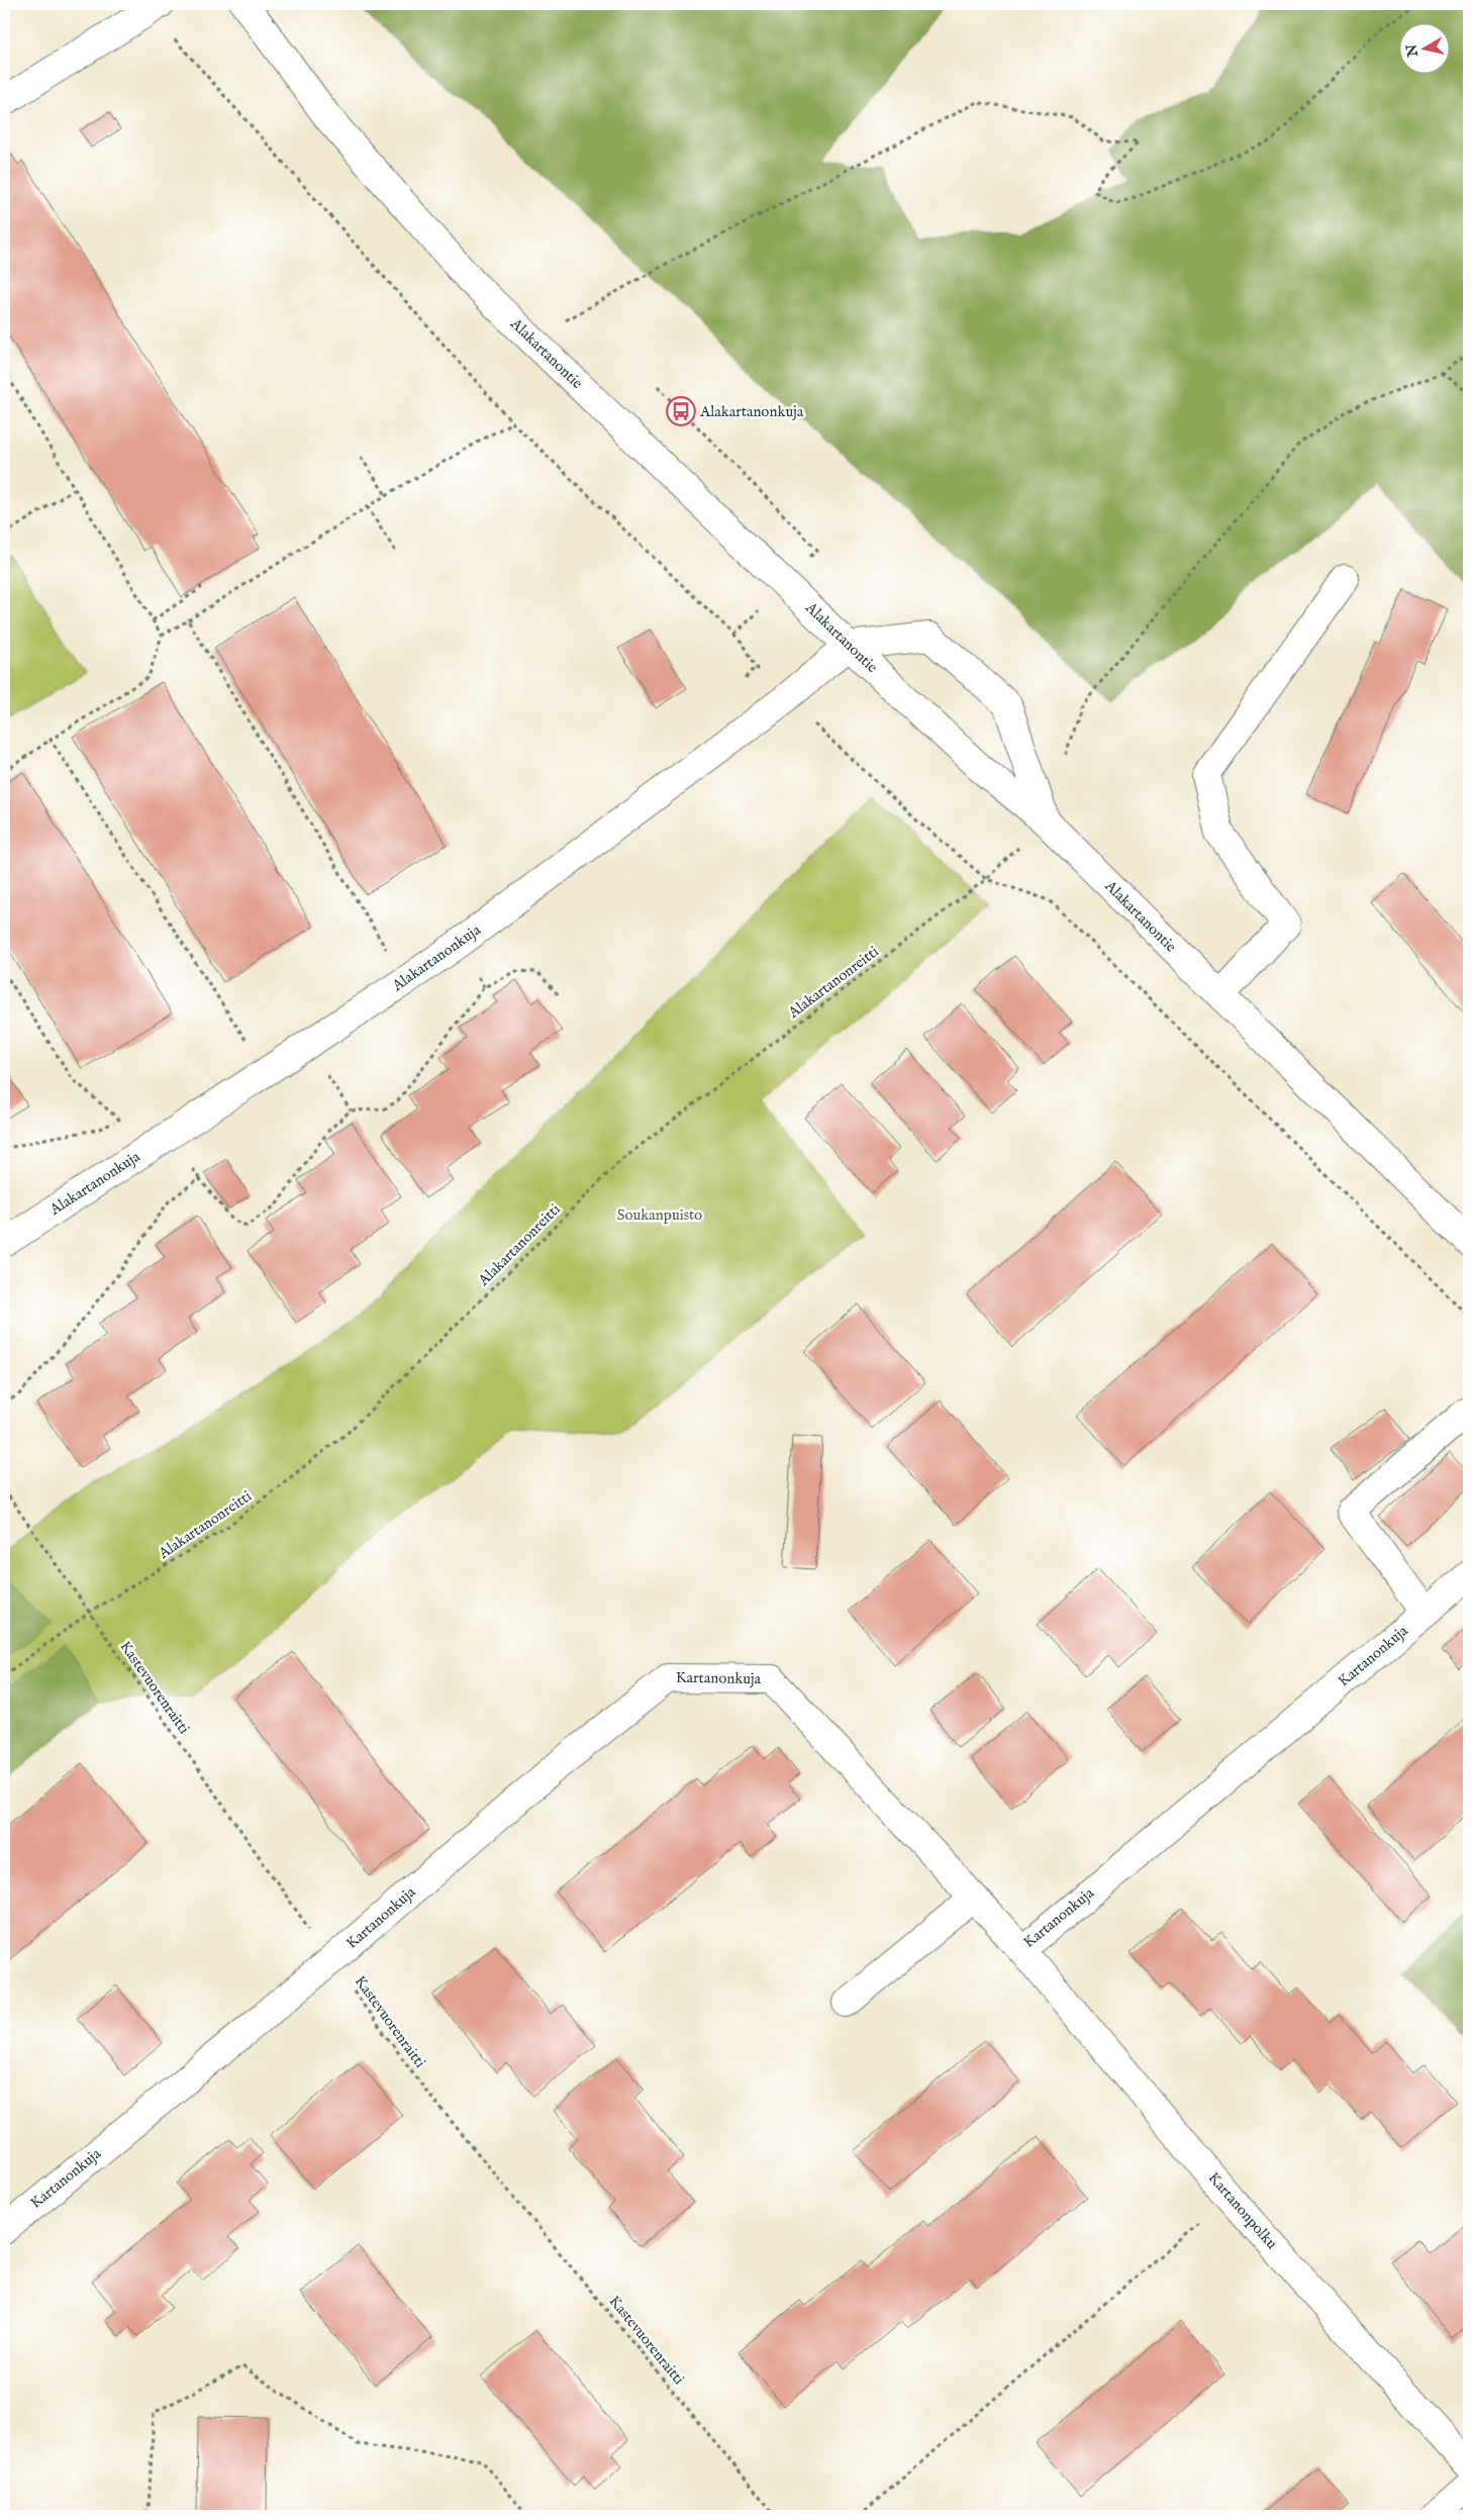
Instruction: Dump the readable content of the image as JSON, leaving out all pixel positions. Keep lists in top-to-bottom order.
{
  "streets": {
    "street": [
      "Alakartanontie",
      "Alakartanonkuja",
      "Kartanonkuja",
      "Kartanonpolku"
    ],
    "path": ["Alakartanonreitti", "Kastevuorenraitti"]
  },
  "crossings": [
    ["Alakartanontie", "Alakartanonkuja"],
    ["Alakartanontie", "Alakartanonreitti"],
    ["Alakartanonreitti", "Kastevuorenraitti"],
    ["Kartanonkuja", "Kastevuorenraitti"],
    ["Kartanonkuja", "Kartanonpolku"]
  ],
  "parks": ["Soukanpuisto"],
  "places": {
    "bus stop": ["Alakartanonkuja"]
  },
  "north": "left"
}
